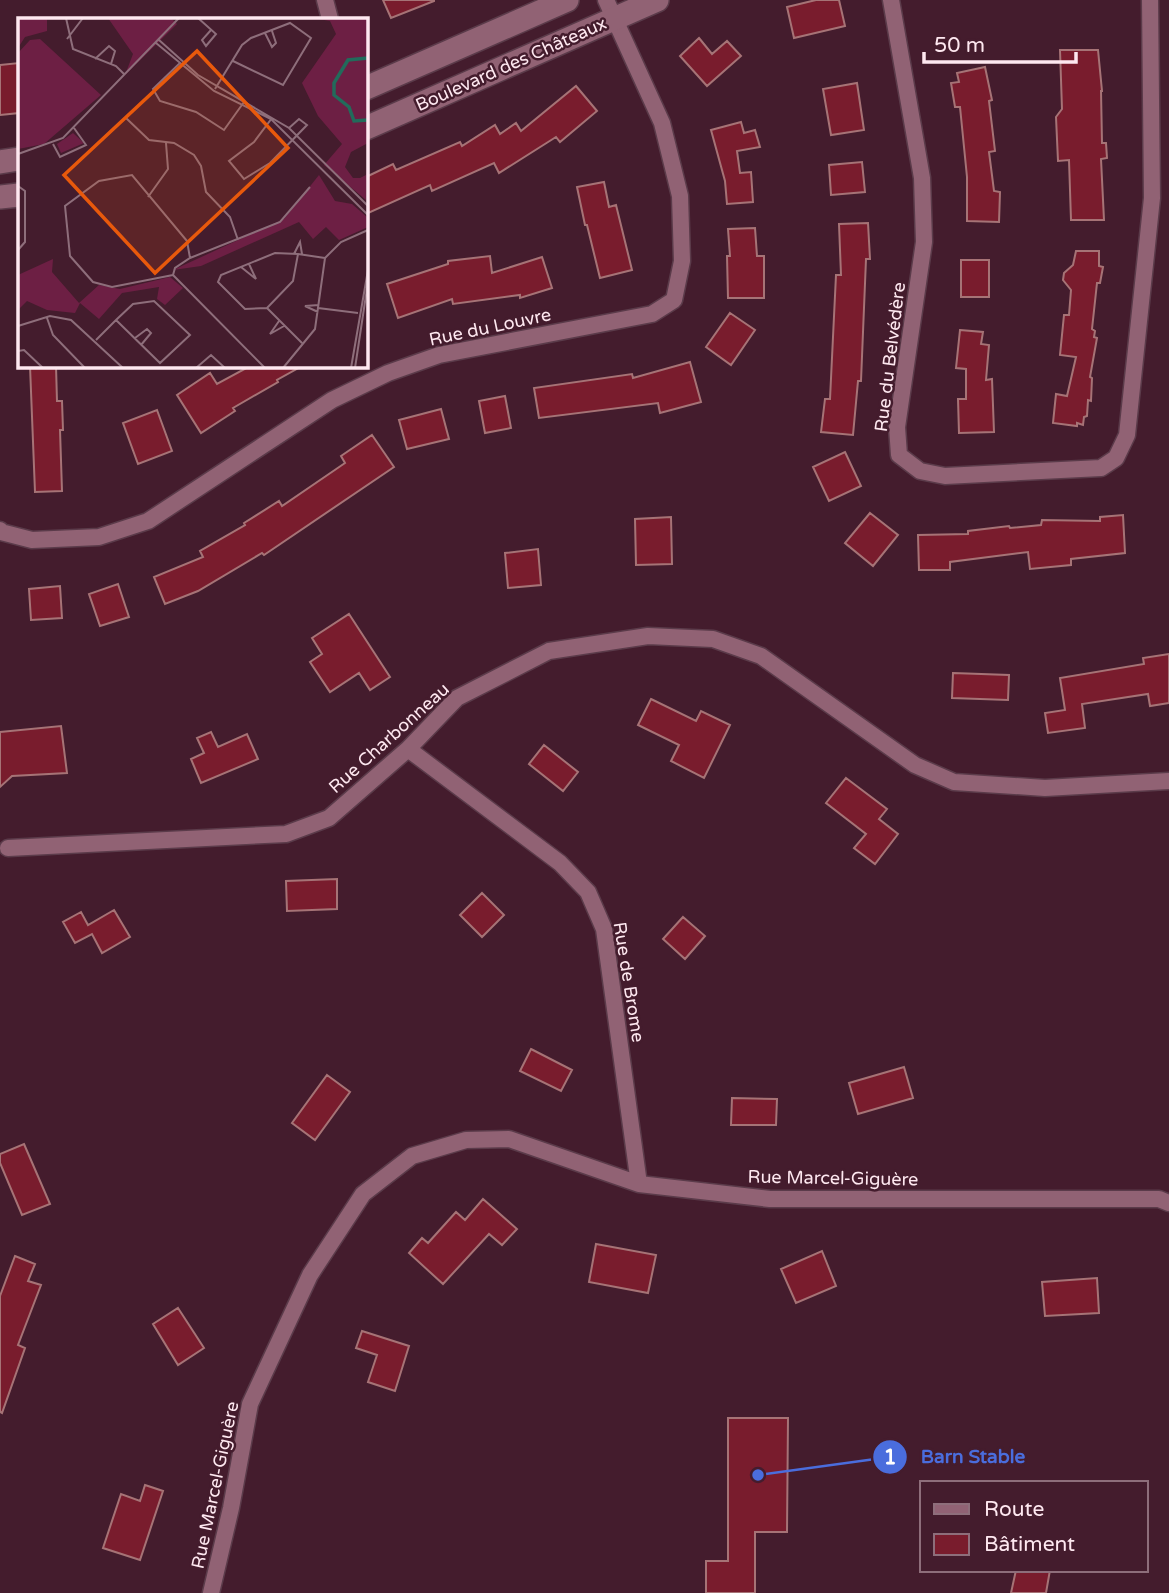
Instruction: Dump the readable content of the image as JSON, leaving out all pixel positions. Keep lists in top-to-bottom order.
{
  "streets": {
    "street": [
      "Boulevard des Châteaux",
      "Rue du Louvre",
      "Rue du Belvédère",
      "Rue Charbonneau",
      "Rue de Brome",
      "Rue Marcel-Giguère"
    ]
  },
  "crossings": [
    ["Boulevard des Châteaux", "Rue du Louvre"],
    ["Rue Charbonneau", "Rue de Brome"],
    ["Rue de Brome", "Rue Marcel-Giguère"]
  ],
  "places": ["Barn Stable"],
  "legend": ["Route", "Bâtiment"],
  "scale_bar": "50 m"
}
